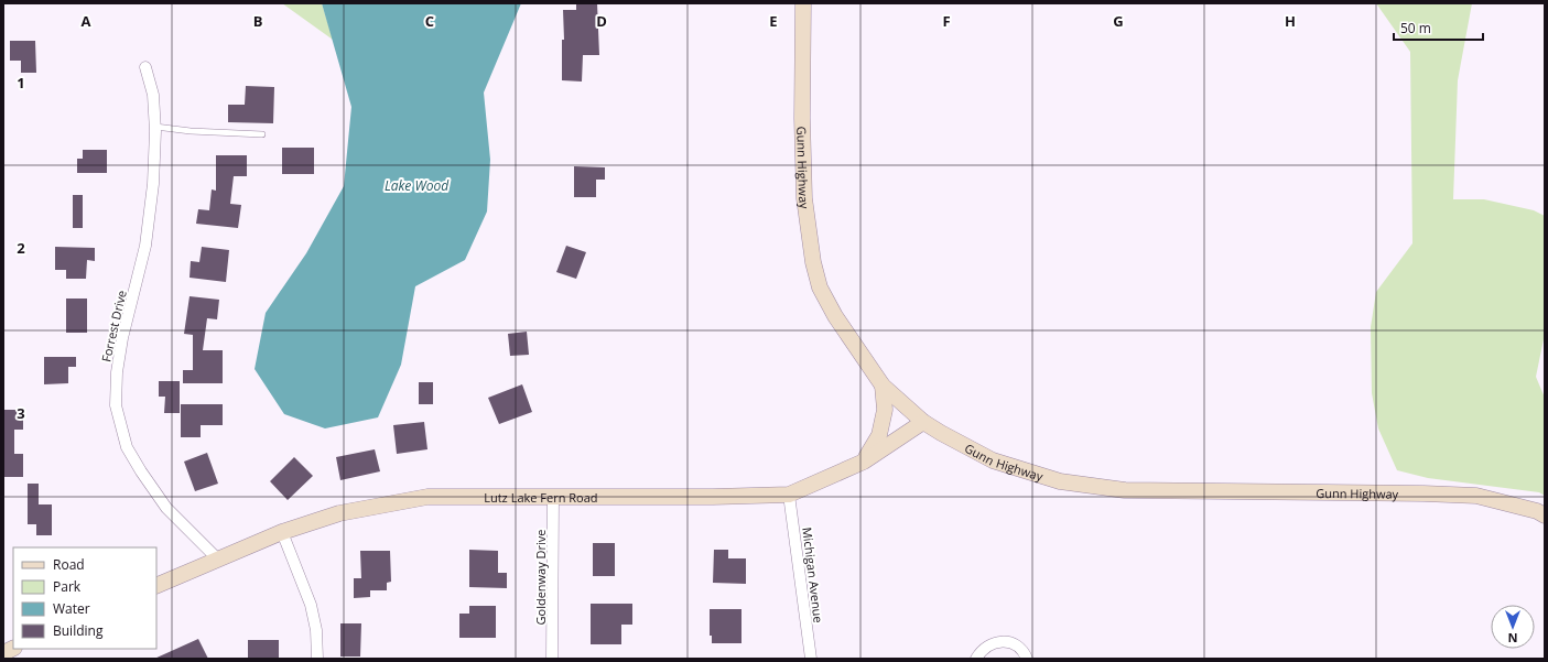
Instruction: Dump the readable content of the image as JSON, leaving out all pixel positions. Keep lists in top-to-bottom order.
{
  "streets": {
    "main road": ["Gunn Highway", "Lutz Lake Fern Road"],
    "street": ["Forrest Drive", "Michigan Avenue", "Goldenway Drive"]
  },
  "crossings": [
    ["Gunn Highway", "Lutz Lake Fern Road"],
    ["Forrest Drive", "Lutz Lake Fern Road"],
    ["Lutz Lake Fern Road", "Michigan Avenue"],
    ["Lutz Lake Fern Road", "Goldenway Drive"]
  ],
  "water": ["Lake Wood"],
  "legend": [
    "Road",
    "Park",
    "Water",
    "Building"
  ],
  "scale_bar": "50 m",
  "north": "bottom",
  "grid": {
    "columns": [
      "A",
      "B",
      "C",
      "D",
      "E",
      "F",
      "G",
      "H"
    ],
    "rows": ["1", "2", "3"]
  }
}
